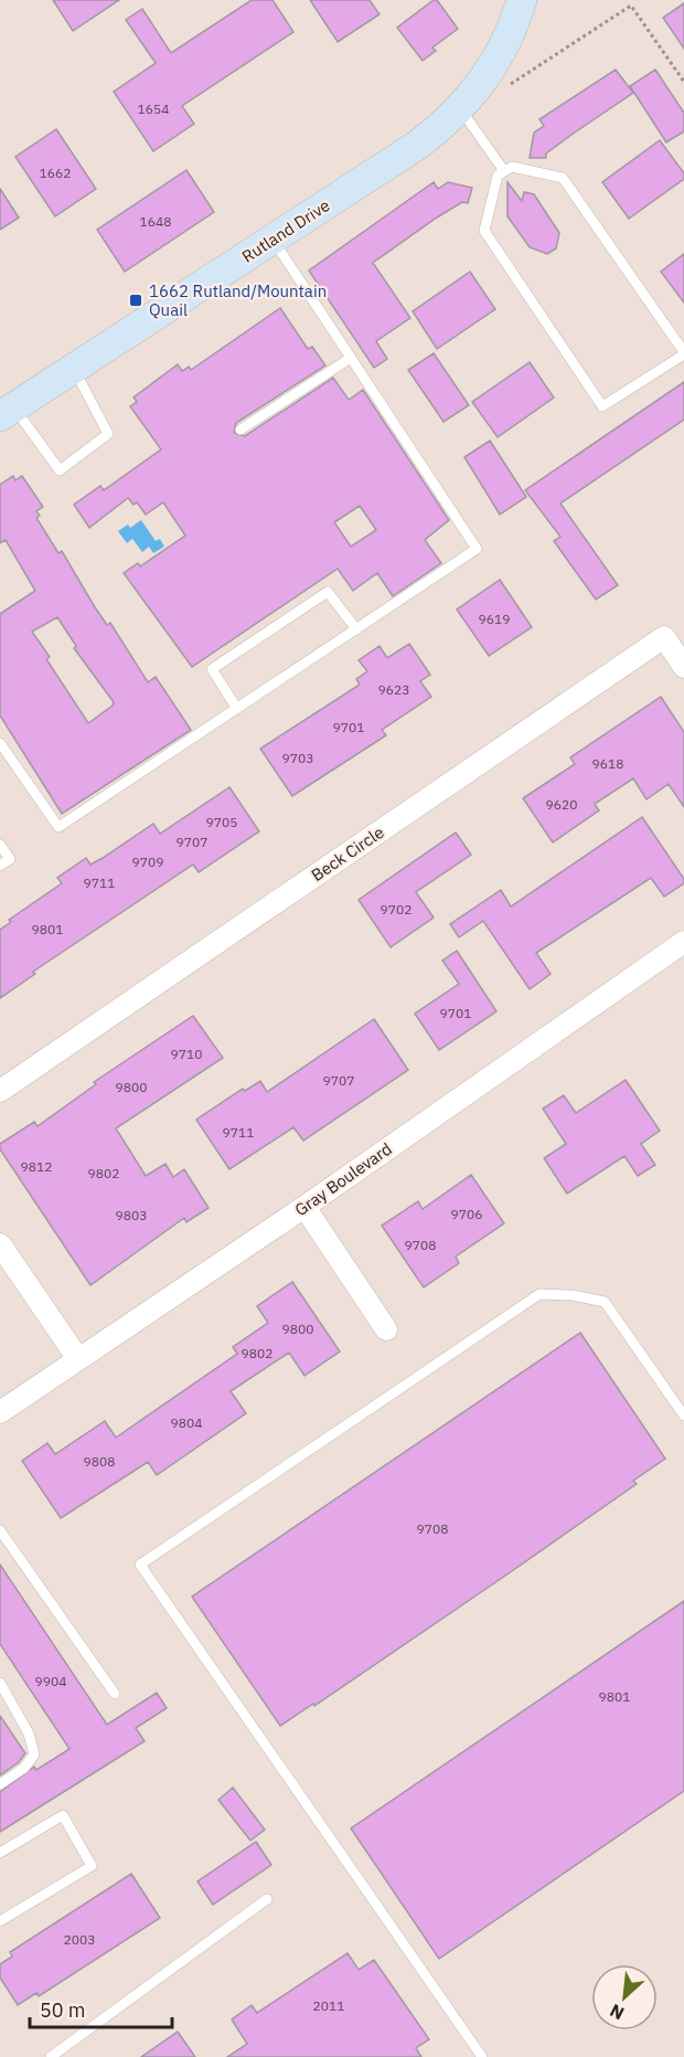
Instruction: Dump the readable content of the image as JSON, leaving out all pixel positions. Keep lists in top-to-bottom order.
{
  "streets": {
    "street": ["Rutland Drive", "Beck Circle", "Gray Boulevard"]
  },
  "places": {
    "transit": ["1662 Rutland/Mountain Quail"]
  },
  "house_numbers": [
    "1654",
    "1662",
    "1648",
    "9619",
    "9623",
    "9701",
    "9703",
    "9618",
    "9620",
    "9705",
    "9707",
    "9709",
    "9711",
    "9702",
    "9801",
    "9701",
    "9710",
    "9707",
    "9800",
    "9711",
    "9812",
    "9802",
    "9706",
    "9803",
    "9708",
    "9800",
    "9802",
    "9804",
    "9808",
    "9708",
    "9904",
    "9801",
    "2003",
    "2011"
  ],
  "scale_bar": "50 m",
  "north": "bottom left"
}
